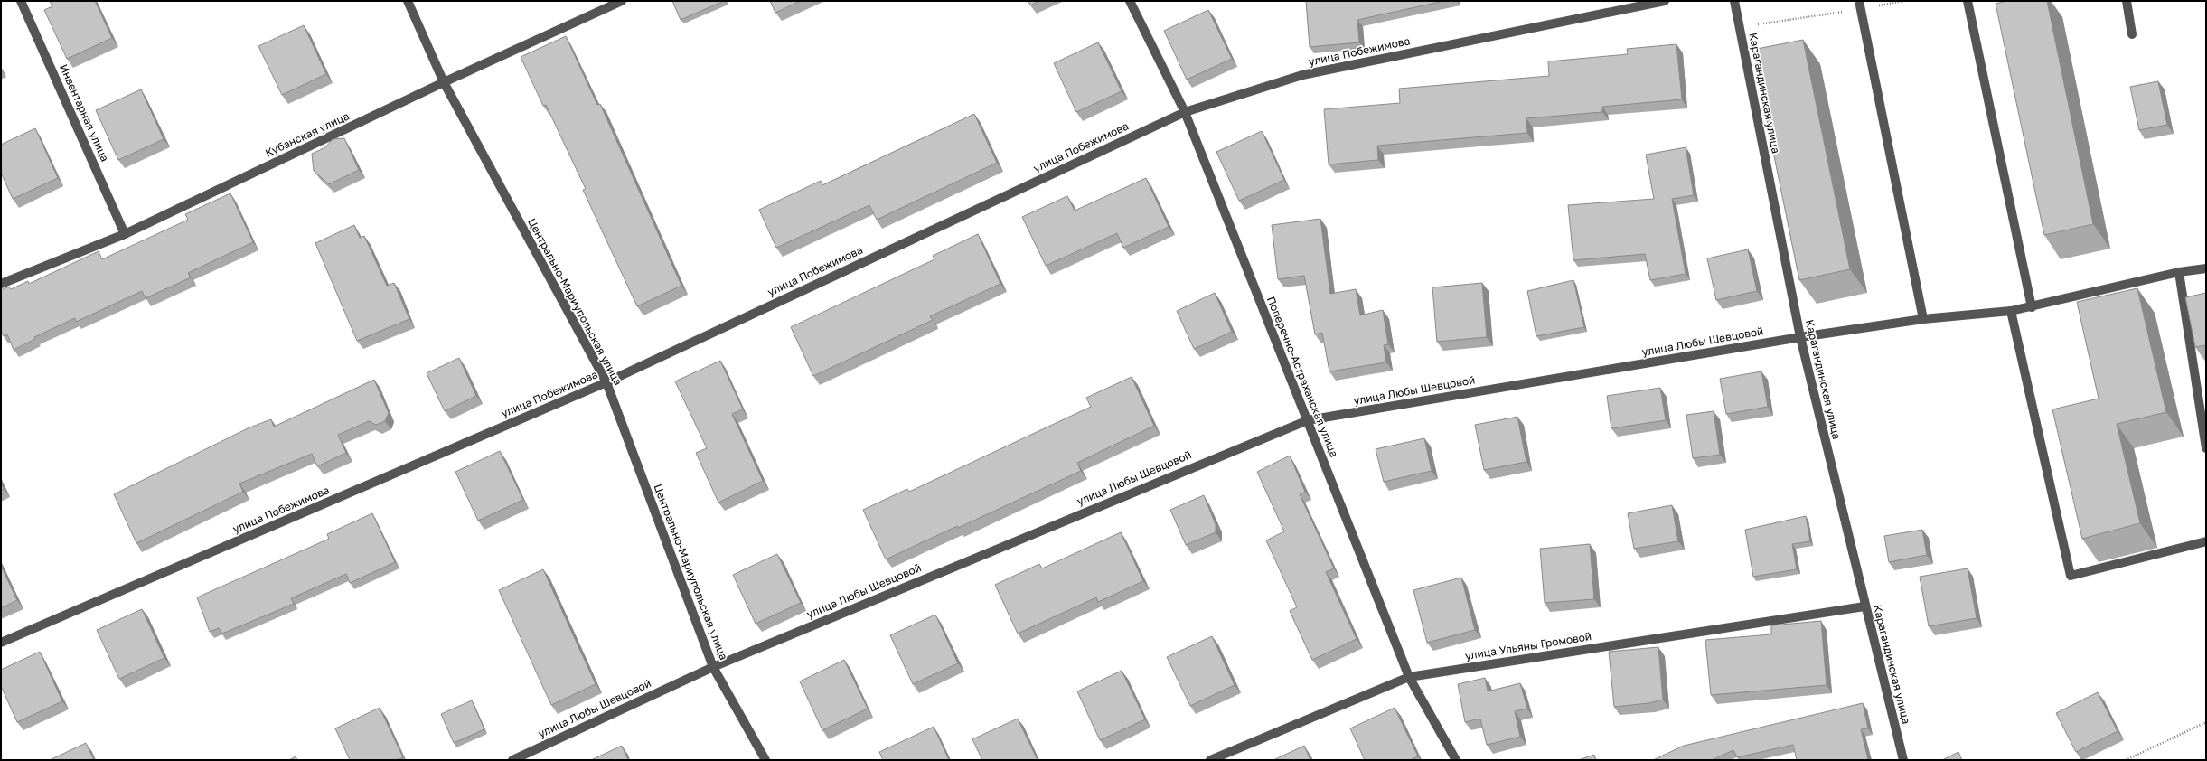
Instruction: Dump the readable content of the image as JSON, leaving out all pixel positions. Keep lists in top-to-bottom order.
{
  "streets": {
    "street": [
      "улица Побежимова",
      "Карагандинская улица",
      "Инвентарная улица",
      "Кубанская улица",
      "Центрально-Мариупольская улица",
      "улица Любы Шевцовой",
      "Поперечно-Астраханская улица",
      "улица Ульяны Громовой"
    ]
  },
  "crossings": [
    ["улица Побежимова", "Центрально-Мариупольская улица"],
    ["улица Побежимова", "Поперечно-Астраханская улица"],
    ["Карагандинская улица", "улица Любы Шевцовой"],
    ["Карагандинская улица", "улица Ульяны Громовой"],
    ["Инвентарная улица", "Кубанская улица"],
    ["Кубанская улица", "Центрально-Мариупольская улица"],
    ["Центрально-Мариупольская улица", "улица Любы Шевцовой"],
    ["улица Любы Шевцовой", "Поперечно-Астраханская улица"],
    ["Поперечно-Астраханская улица", "улица Ульяны Громовой"]
  ]
}
